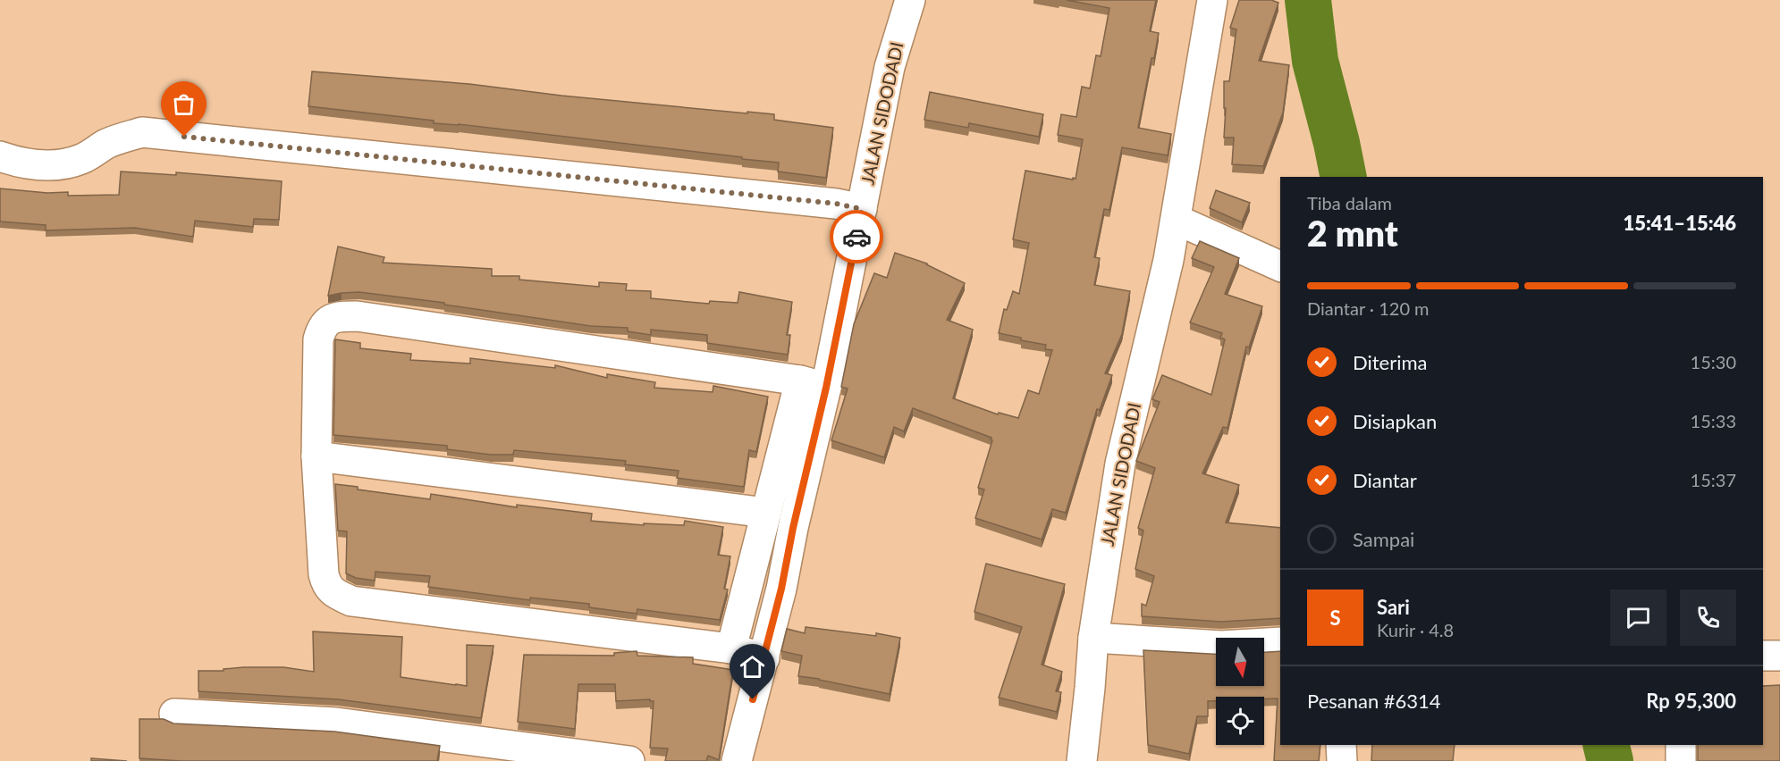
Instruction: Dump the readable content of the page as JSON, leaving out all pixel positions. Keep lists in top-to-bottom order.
{
  "streets": {
    "street": ["JALAN SIDODADI"]
  },
  "north": "bottom",
  "page": {
    "heading": ["2 mnt", "Tiba dalam", "15:41–15:46"],
    "panel": [
      "Sari",
      "Kurir · 4.8",
      "Pesanan #6314",
      "Rp 95,300"
    ],
    "bar": "Diantar · 120 m",
    "list": [
      ["Diterima", "15:30"],
      ["Disiapkan", "15:33"],
      ["Diantar", "15:37"],
      "Sampai"
    ],
    "round": "S"
  }
}
